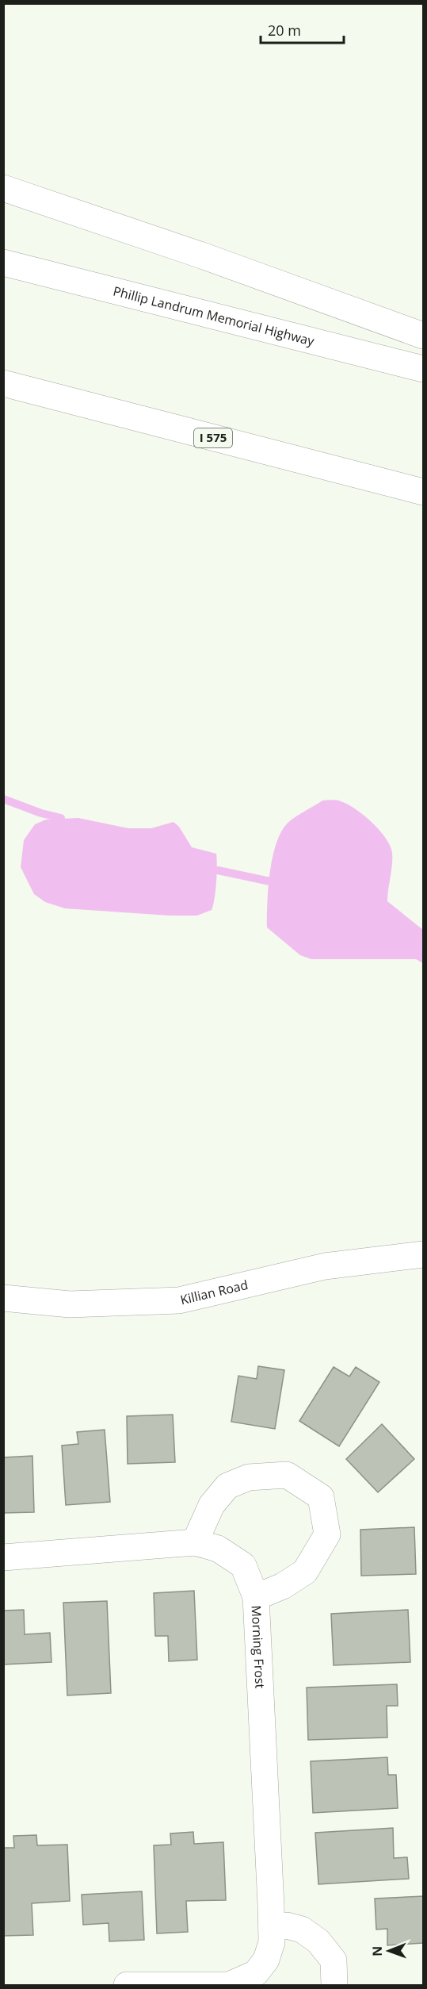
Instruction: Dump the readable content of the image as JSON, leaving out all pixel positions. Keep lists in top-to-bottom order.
{
  "streets": {
    "main road": [
      "Phillip Landrum Memorial Highway",
      "I 575",
      "Killian Road",
      "Morning Frost"
    ]
  },
  "scale_bar": "20 m",
  "north": "left"
}
